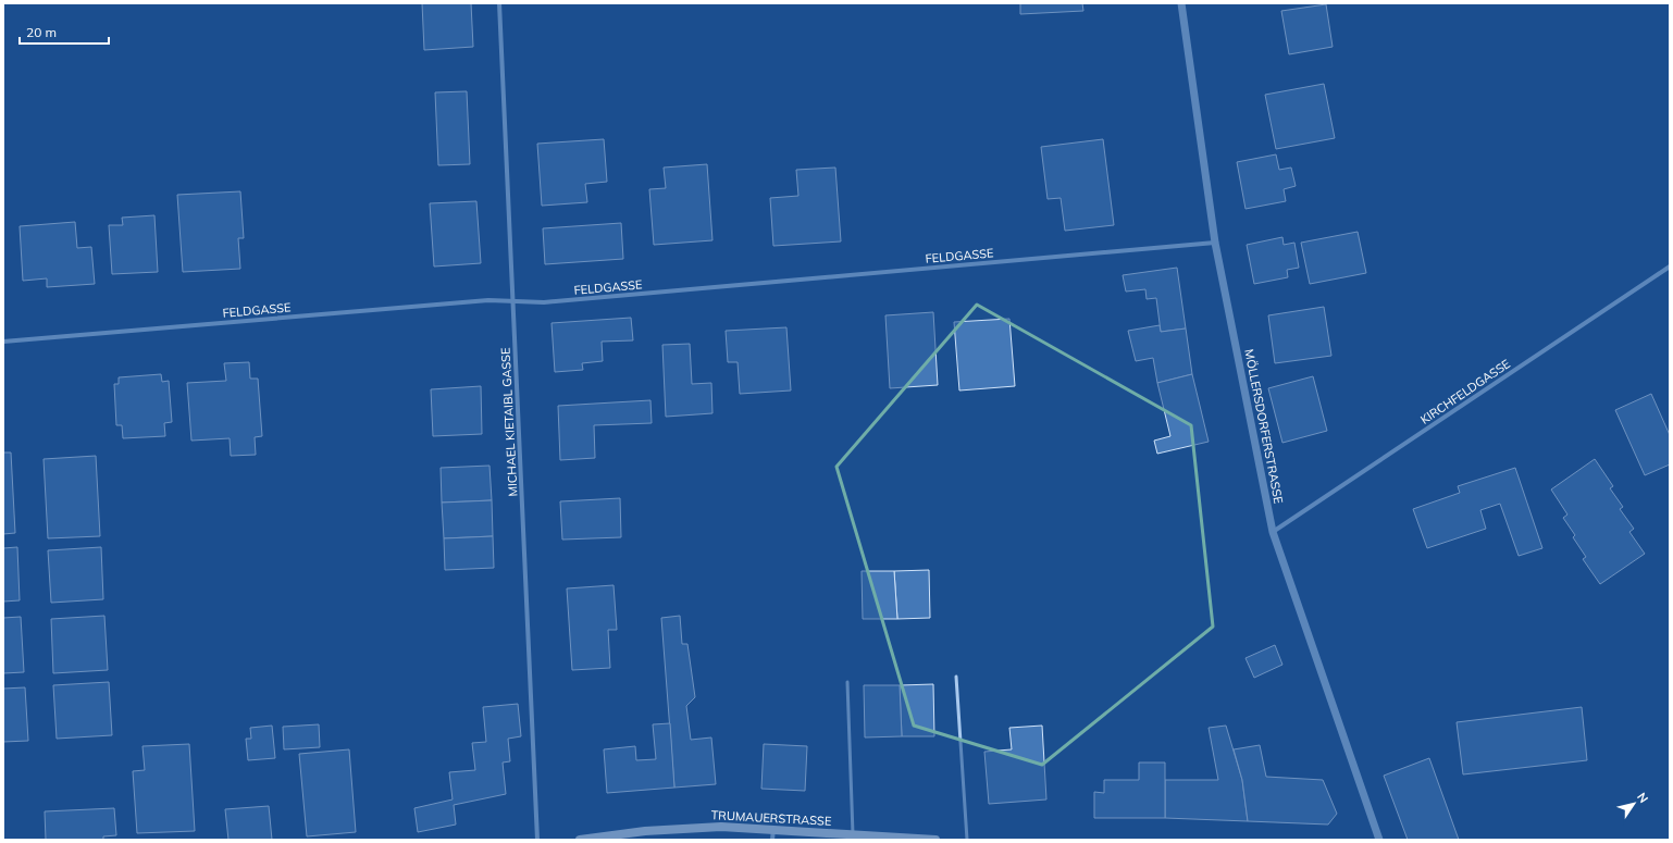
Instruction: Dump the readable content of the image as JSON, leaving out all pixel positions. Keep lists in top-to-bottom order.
{
  "streets": {
    "main road": ["TRUMAUERSTRASSE"],
    "street": [
      "FELDGASSE",
      "KIRCHFELDGASSE",
      "MICHAEL KIETAIBL GASSE",
      "MÖLLERSDORFERSTRASSE"
    ]
  },
  "crossings": [
    ["FELDGASSE", "MICHAEL KIETAIBL GASSE"],
    ["FELDGASSE", "MÖLLERSDORFERSTRASSE"],
    ["KIRCHFELDGASSE", "MÖLLERSDORFERSTRASSE"]
  ],
  "scale_bar": "20 m",
  "north": "top right"
}
